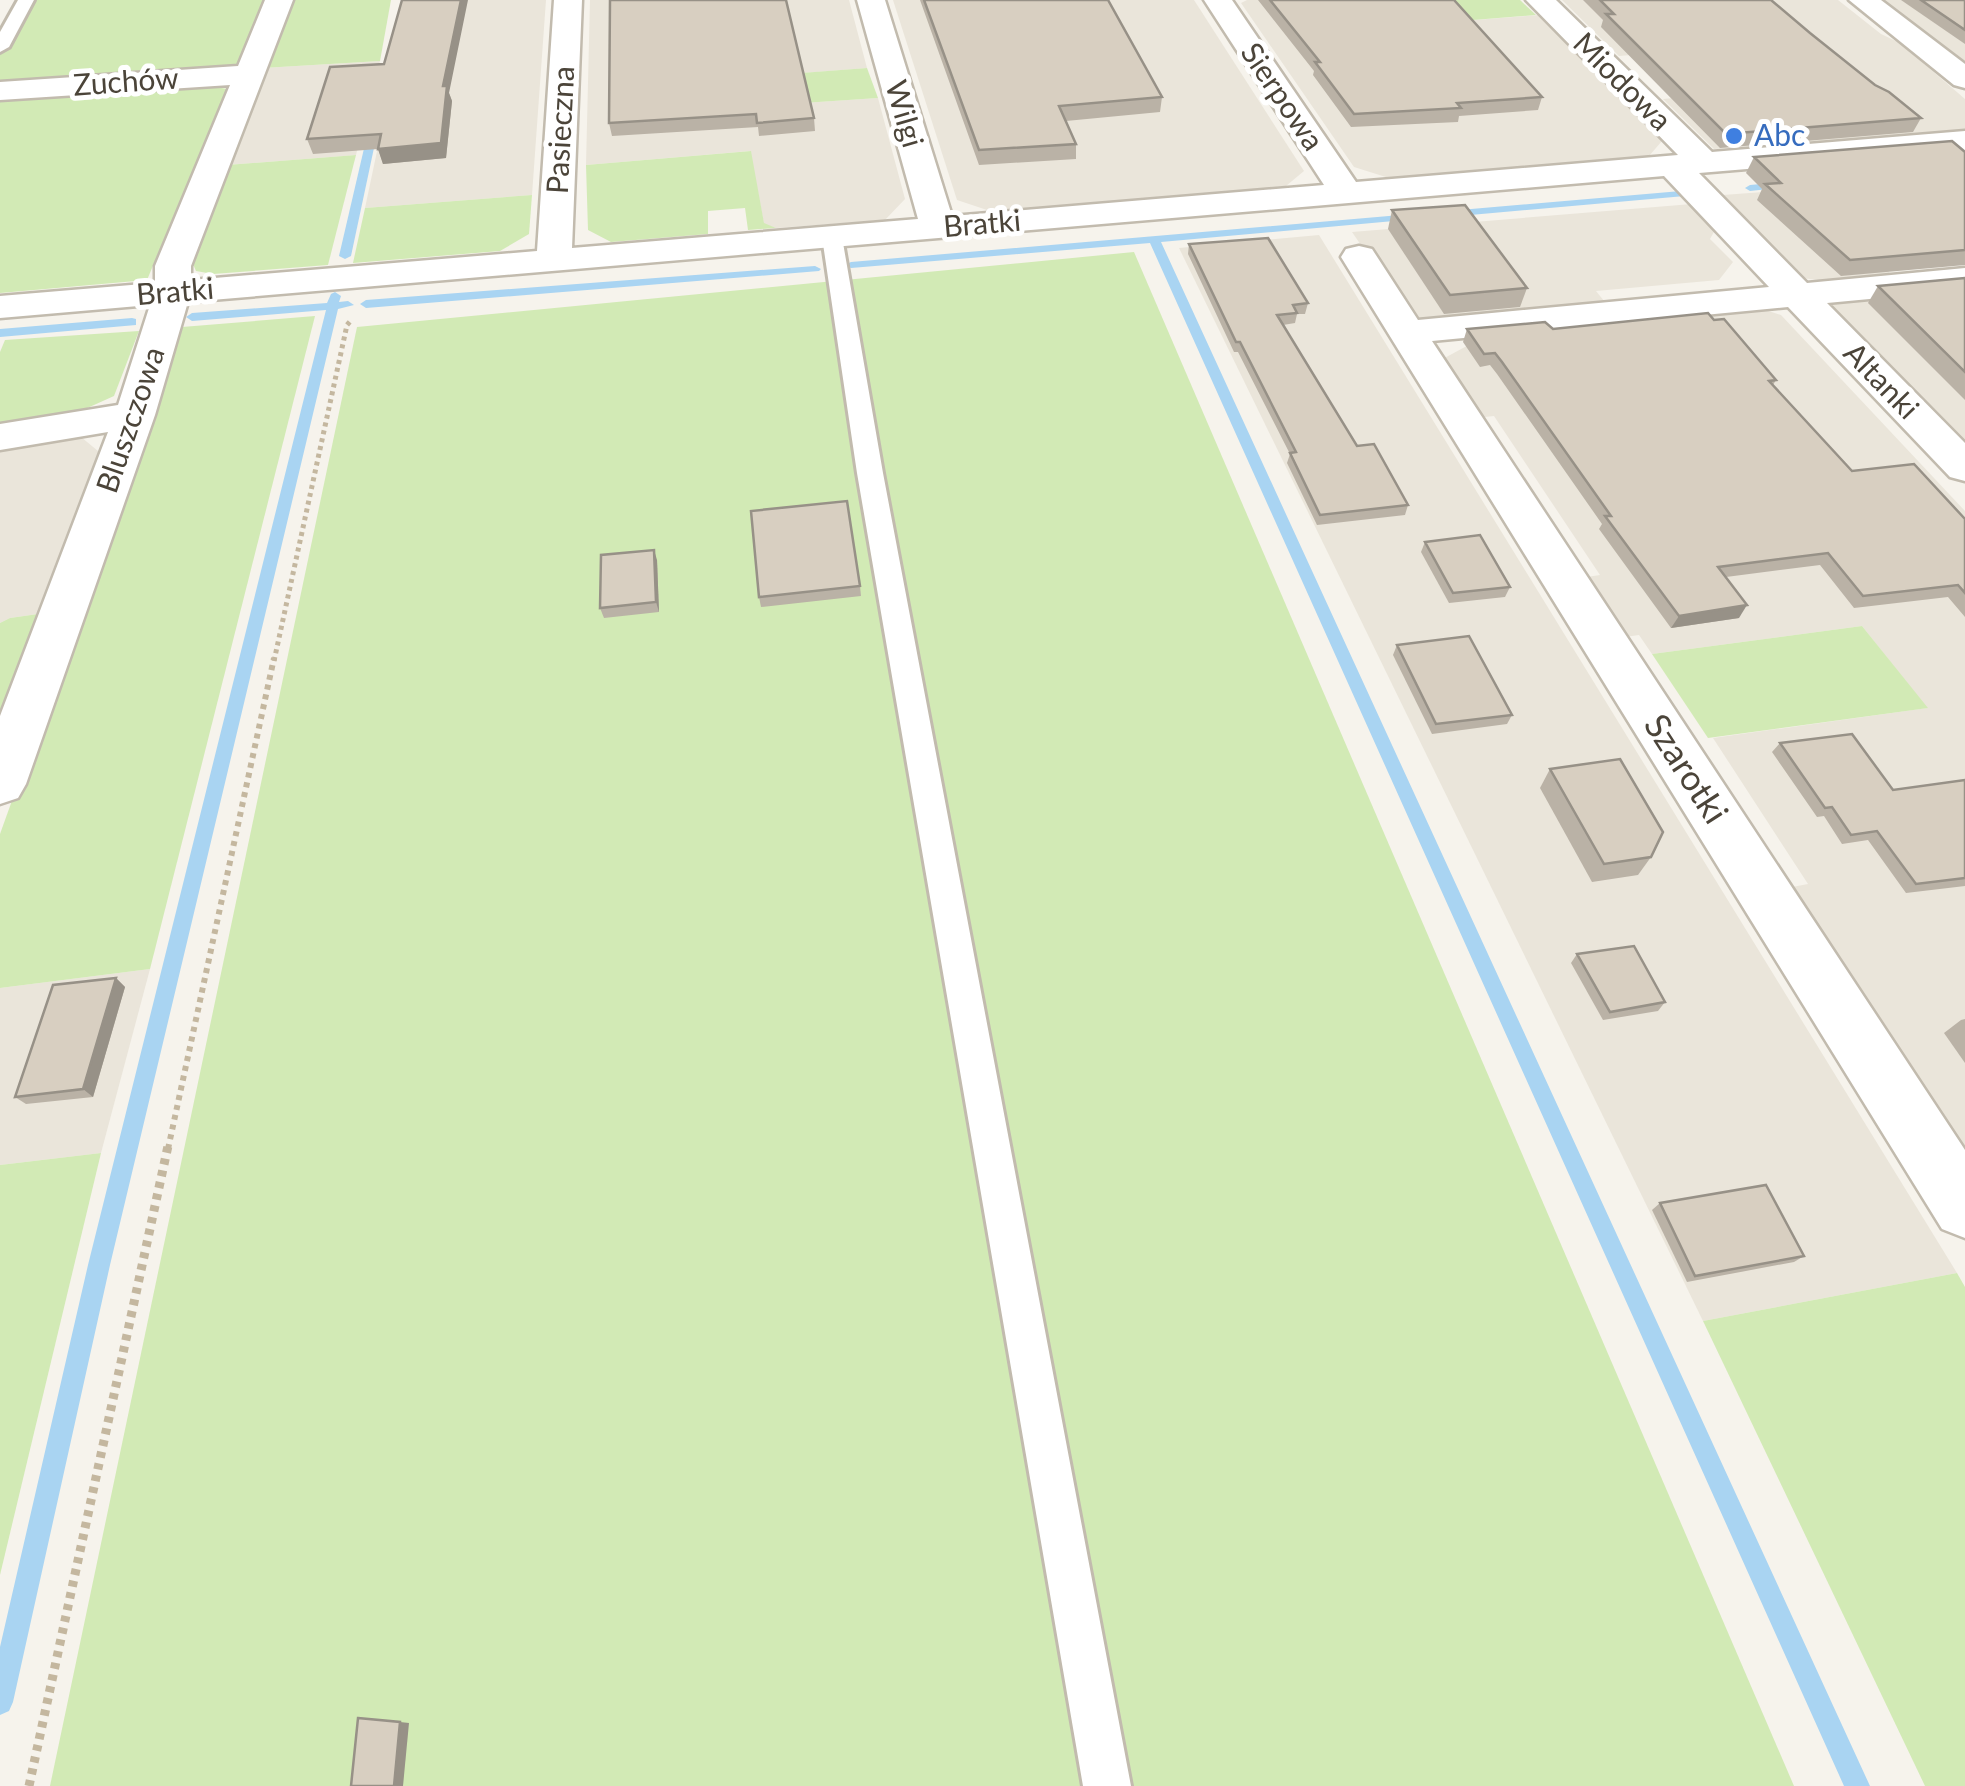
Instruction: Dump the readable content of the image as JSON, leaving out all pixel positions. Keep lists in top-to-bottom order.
{
  "streets": {
    "street": [
      "Zuchów",
      "Miodowa",
      "Sierpowa",
      "Wilgi",
      "Pasieczna",
      "Bratki",
      "Altanki",
      "Bluszczowa",
      "Szarotki"
    ]
  },
  "crossings": [
    ["Zuchów", "Bluszczowa"],
    ["Miodowa", "Bratki"],
    ["Miodowa", "Altanki"],
    ["Sierpowa", "Bratki"],
    ["Wilgi", "Bratki"],
    ["Pasieczna", "Bratki"],
    ["Bratki", "Altanki"],
    ["Bratki", "Bluszczowa"],
    ["Altanki", "Szarotki"]
  ],
  "places": ["Abc"]
}
